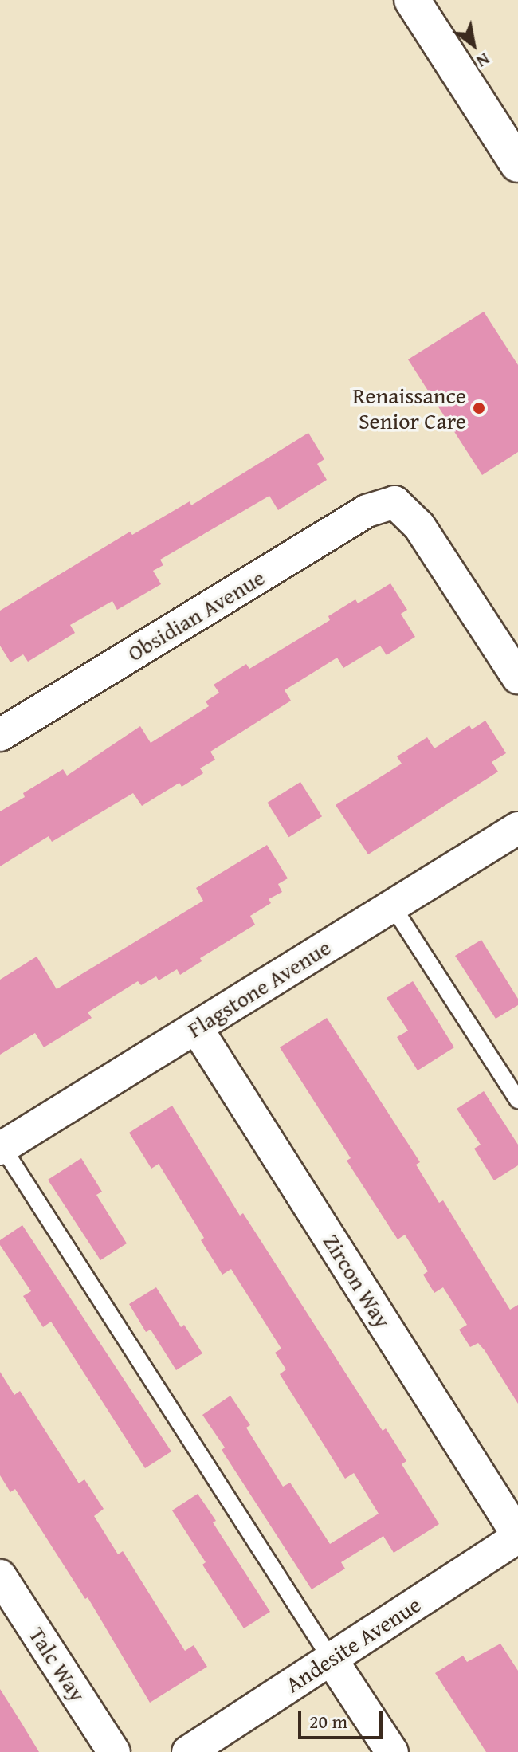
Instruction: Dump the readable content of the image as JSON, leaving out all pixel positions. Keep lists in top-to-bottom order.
{
  "streets": {
    "street": [
      "Obsidian Avenue",
      "Flagstone Avenue",
      "Zircon Way",
      "Andesite Avenue",
      "Talc Way"
    ]
  },
  "crossings": [
    ["Flagstone Avenue", "Zircon Way"],
    ["Zircon Way", "Andesite Avenue"]
  ],
  "places": ["Renaissance Senior Care"],
  "scale_bar": "20 m",
  "north": "bottom right"
}
